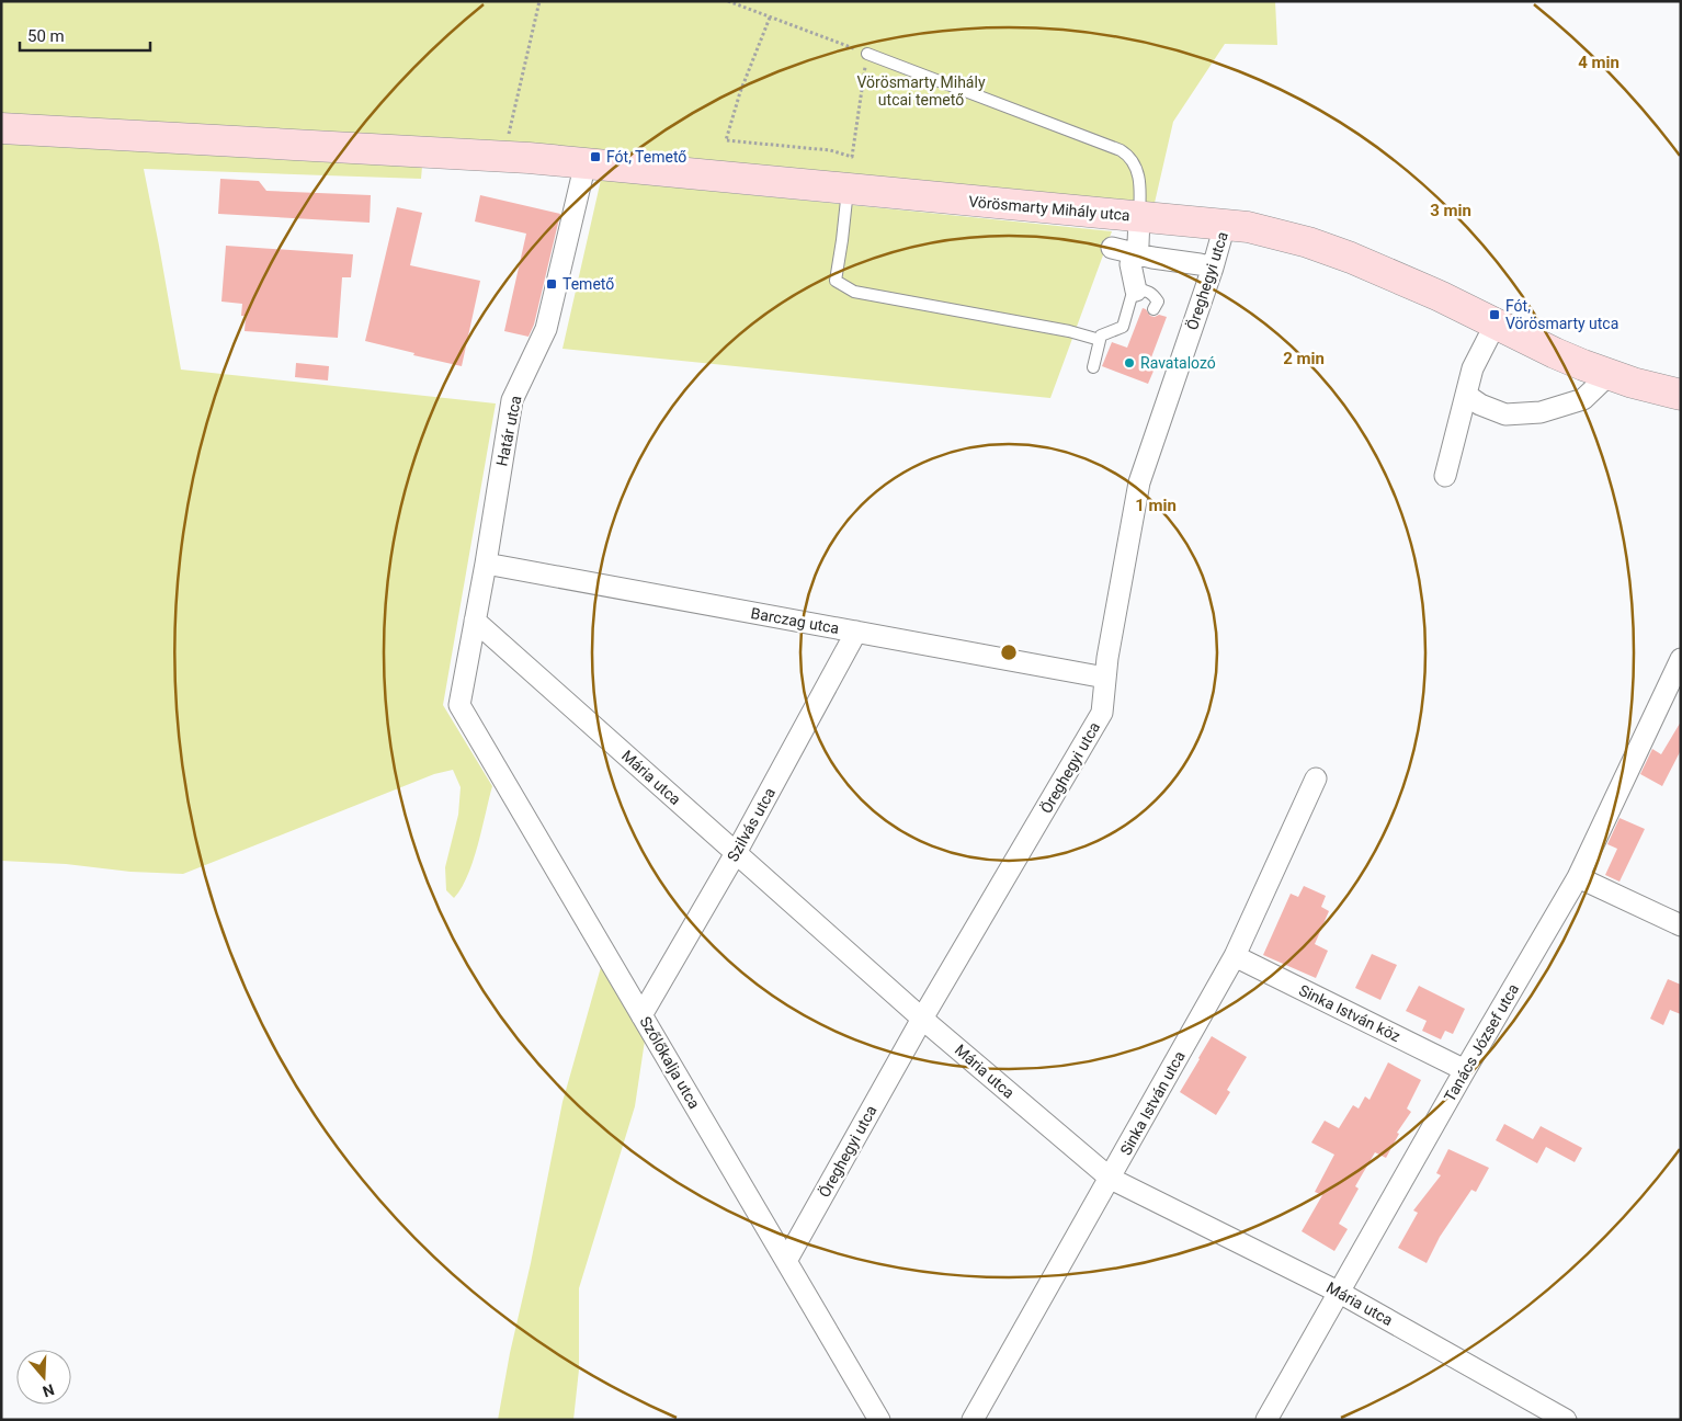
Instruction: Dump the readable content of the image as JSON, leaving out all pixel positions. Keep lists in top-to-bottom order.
{
  "streets": {
    "main road": ["Vörösmarty Mihály utca"],
    "street": [
      "Öreghegyi utca",
      "Határ utca",
      "Barczag utca",
      "Mária utca",
      "Szilvás utca",
      "Sinka István köz",
      "Tanács József utca",
      "Szőlőkalja utca",
      "Sinka István utca"
    ]
  },
  "crossings": [
    ["Vörösmarty Mihály utca", "Öreghegyi utca"],
    ["Vörösmarty Mihály utca", "Határ utca"],
    ["Öreghegyi utca", "Barczag utca"],
    ["Öreghegyi utca", "Mária utca"],
    ["Öreghegyi utca", "Szőlőkalja utca"],
    ["Határ utca", "Barczag utca"],
    ["Határ utca", "Mária utca"],
    ["Határ utca", "Szőlőkalja utca"],
    ["Barczag utca", "Szilvás utca"],
    ["Mária utca", "Szilvás utca"],
    ["Mária utca", "Tanács József utca"],
    ["Mária utca", "Sinka István utca"],
    ["Szilvás utca", "Szőlőkalja utca"],
    ["Sinka István köz", "Tanács József utca"],
    ["Sinka István köz", "Sinka István utca"]
  ],
  "parks": ["Vörösmarty Mihály utcai temető"],
  "places": {
    "transit": ["Fót, Temető", "Temető", "Fót, Vörösmarty utca"],
    "other": ["Ravatalozó"]
  },
  "scale_bar": "50 m",
  "north": "bottom",
  "rings": [
    "4 min",
    "3 min",
    "2 min",
    "1 min"
  ]
}
